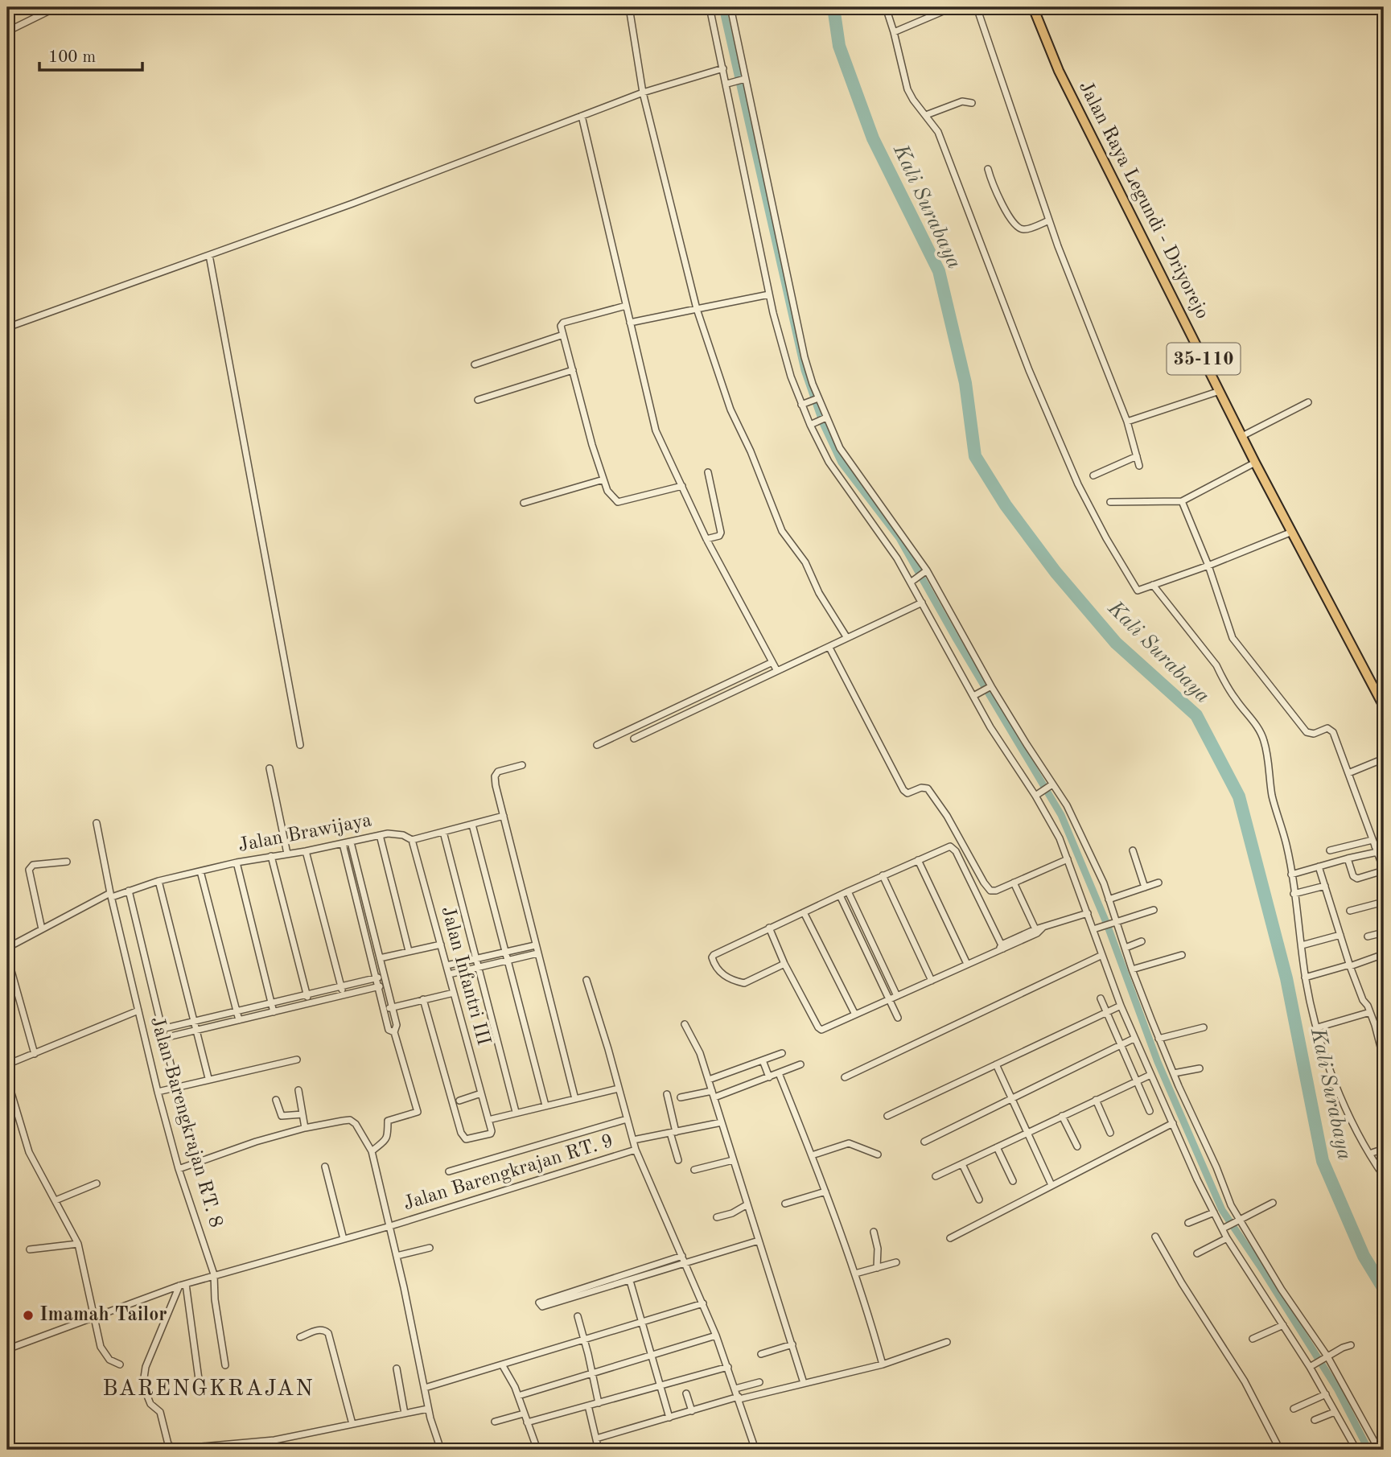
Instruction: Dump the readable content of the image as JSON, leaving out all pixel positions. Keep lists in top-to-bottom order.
{
  "streets": {
    "main road": ["Jalan Raya Legundi - Driyorejo", "35-110"],
    "street": [
      "Jalan Brawijaya",
      "Jalan Infantri III",
      "Jalan Barengkrajan RT. 8",
      "Jalan Barengkrajan RT. 9"
    ]
  },
  "crossings": [
    ["Jalan Brawijaya", "Jalan Infantri III"],
    ["Jalan Brawijaya", "Jalan Barengkrajan RT. 8"],
    ["Jalan Barengkrajan RT. 8", "Jalan Barengkrajan RT. 9"]
  ],
  "districts": ["BARENGKRAJAN"],
  "water": ["Kali Surabaya"],
  "places": ["Imamah Tailor"],
  "scale_bar": "100 m"
}
